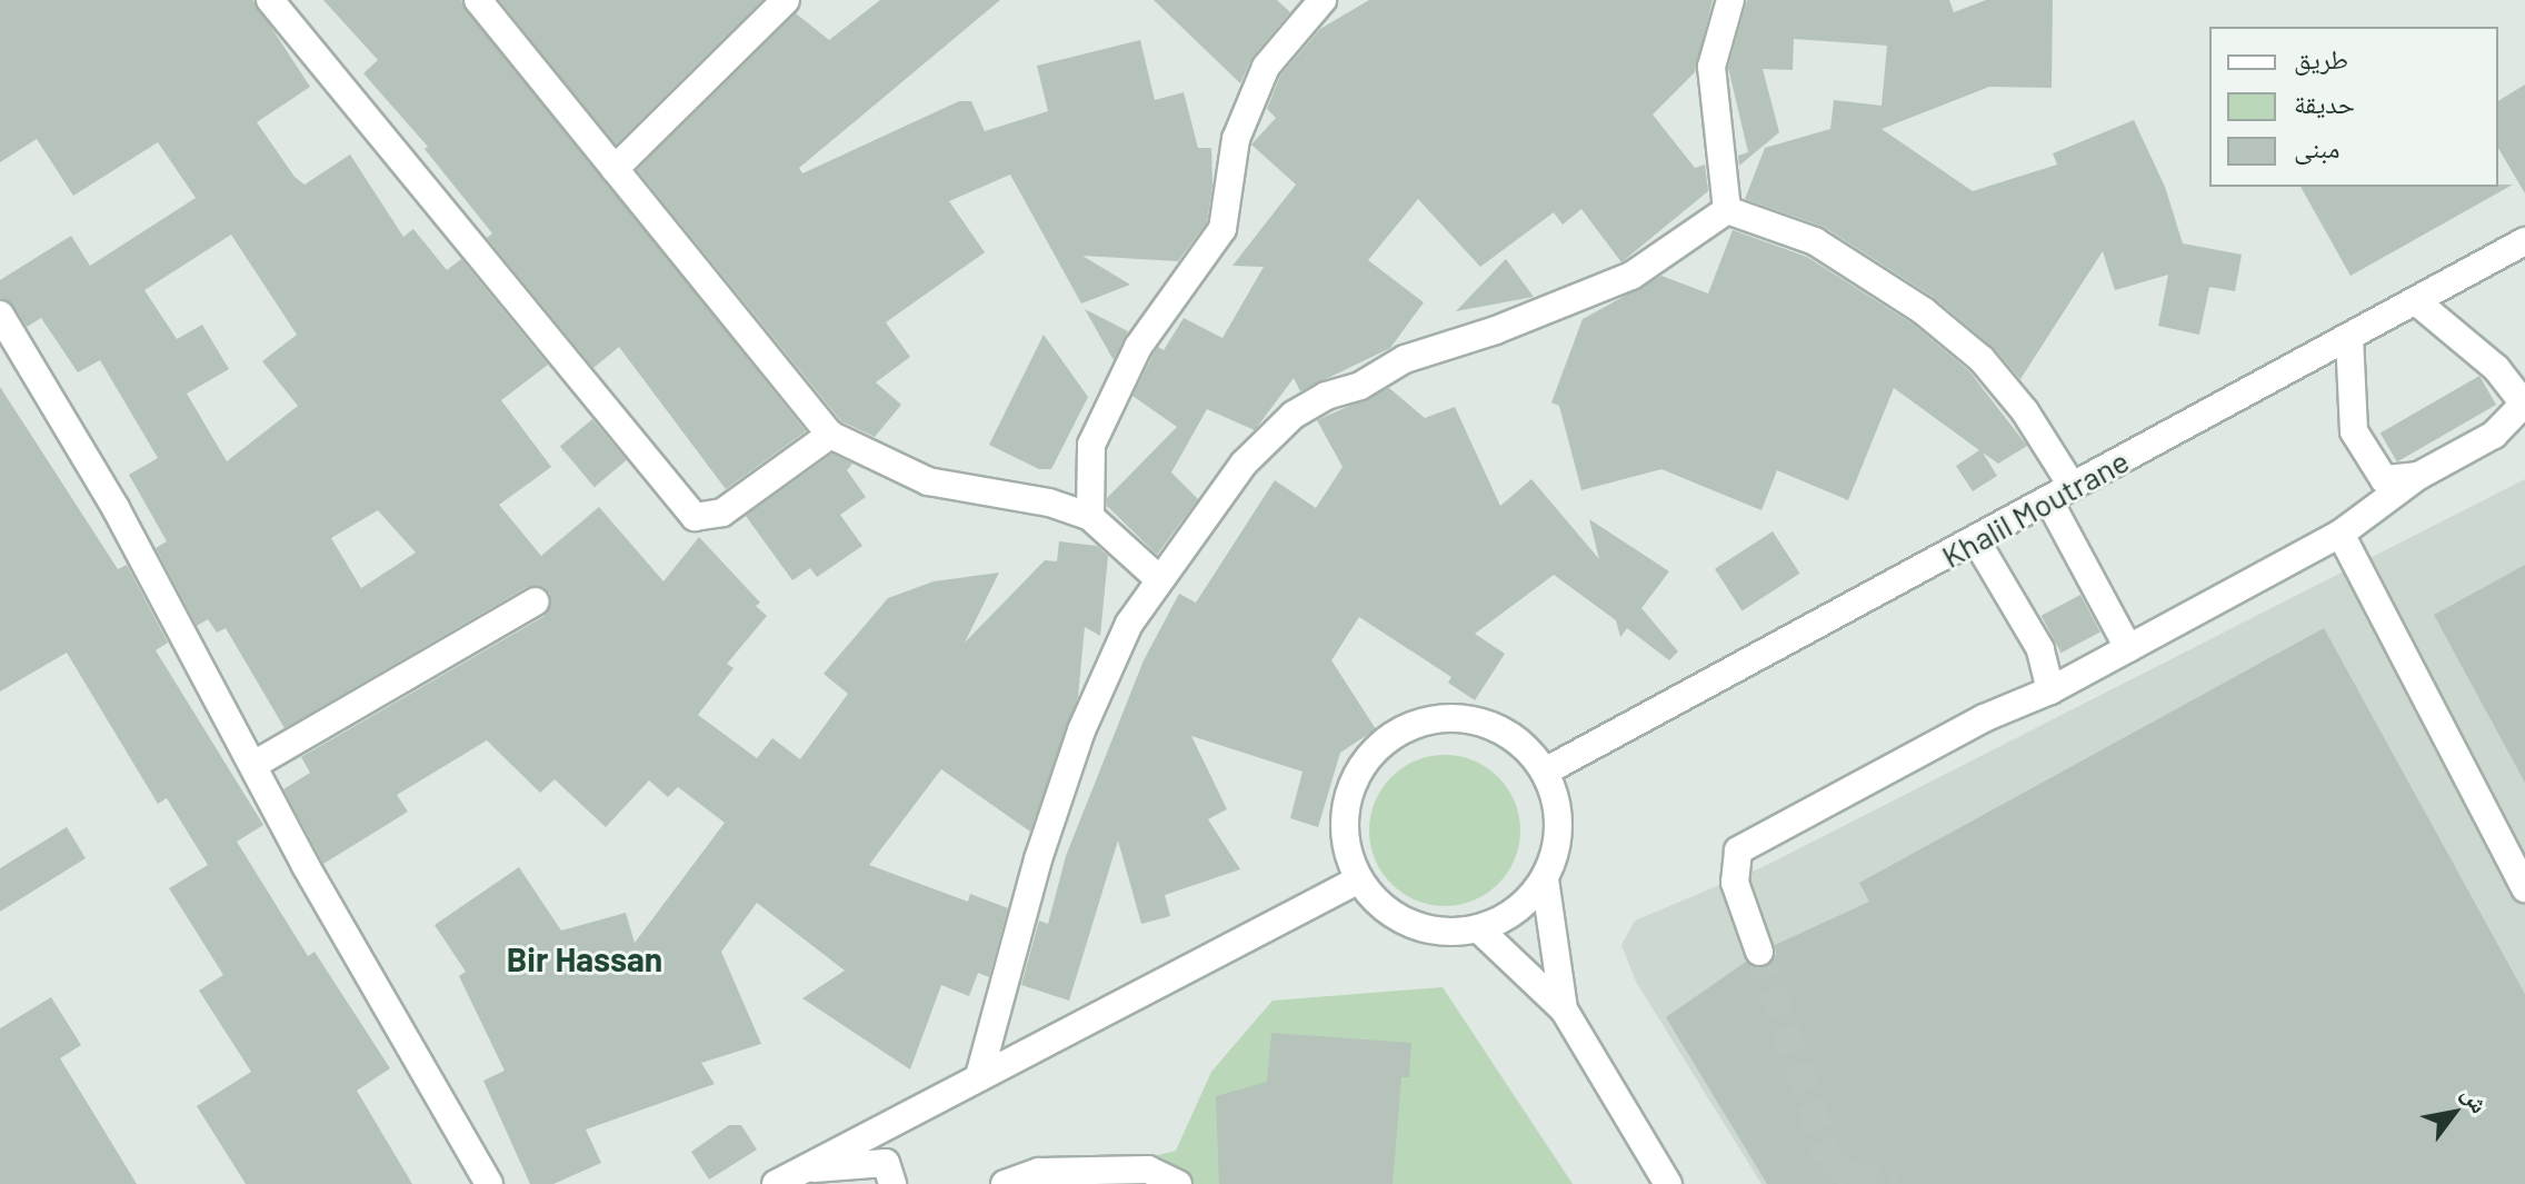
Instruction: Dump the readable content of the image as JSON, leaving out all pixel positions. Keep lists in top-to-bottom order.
{
  "streets": {
    "street": ["Khalil Moutrane"]
  },
  "districts": ["Bir Hassan"],
  "legend": ["طريق", "حديقة", "مبنى"],
  "north": "top right"
}
